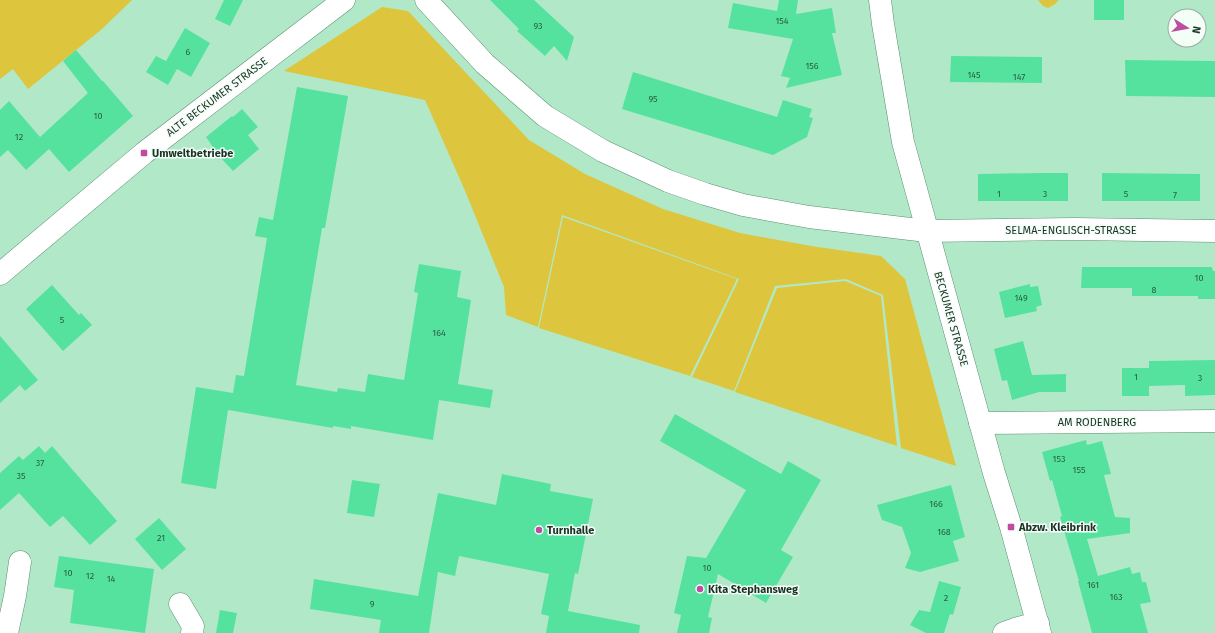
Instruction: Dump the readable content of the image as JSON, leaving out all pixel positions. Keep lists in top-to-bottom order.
{
  "streets": {
    "main road": [
      "ALTE BECKUMER STRASSE",
      "SELMA-ENGLISCH-STRASSE",
      "BECKUMER STRASSE",
      "AM RODENBERG"
    ]
  },
  "crossings": [
    ["SELMA-ENGLISCH-STRASSE", "BECKUMER STRASSE"],
    ["BECKUMER STRASSE", "AM RODENBERG"]
  ],
  "places": {
    "transit": ["Umweltbetriebe", "Abzw. Kleibrink"],
    "other": ["Turnhalle", "Kita Stephansweg"]
  },
  "house_numbers": [
    "154",
    "93",
    "6",
    "156",
    "145",
    "147",
    "95",
    "10",
    "12",
    "1",
    "3",
    "5",
    "7",
    "10",
    "8",
    "149",
    "5",
    "164",
    "1",
    "3",
    "153",
    "37",
    "155",
    "35",
    "166",
    "168",
    "21",
    "10",
    "10",
    "12",
    "14",
    "161",
    "163",
    "2",
    "9"
  ],
  "north": "right"
}
